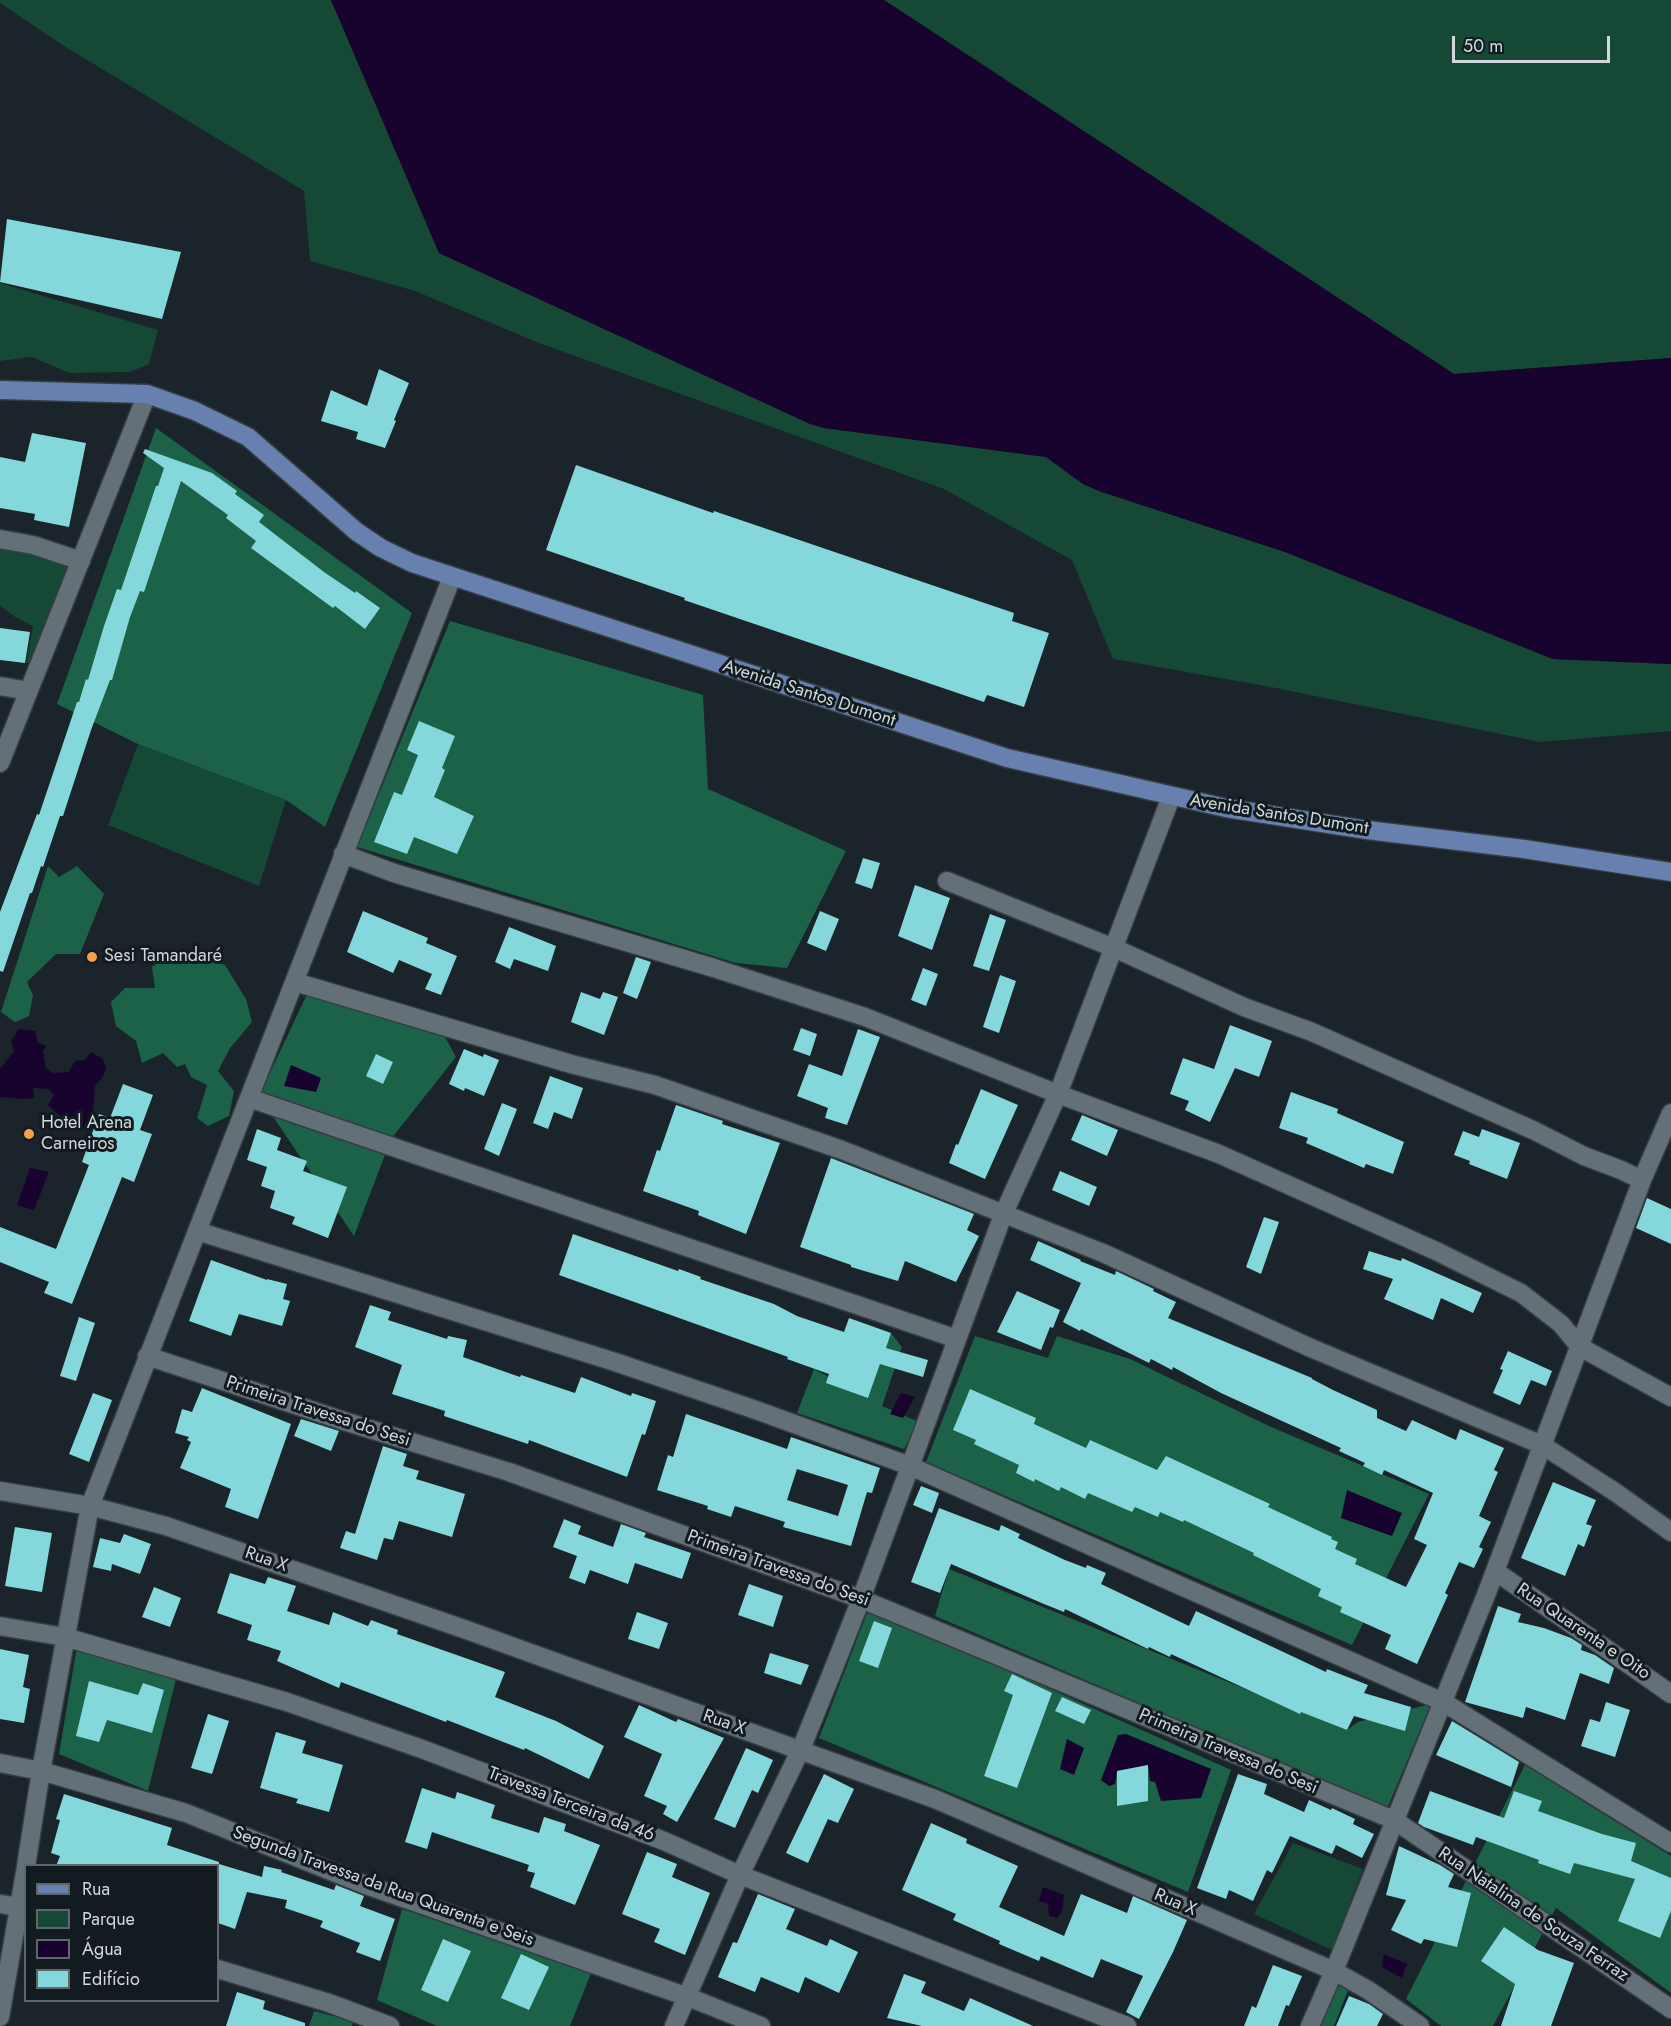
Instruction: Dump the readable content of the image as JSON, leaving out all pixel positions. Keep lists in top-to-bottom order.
{
  "streets": {
    "main road": ["Avenida Santos Dumont"],
    "street": [
      "Primeira Travessa do Sesi",
      "Rua X",
      "Rua Quarenta e Oito",
      "Travessa Terceira da 46",
      "Segunda Travessa da Rua Quarenta e Seis",
      "Rua Natalina de Souza Ferraz"
    ]
  },
  "crossings": [
    ["Primeira Travessa do Sesi", "Rua Natalina de Souza Ferraz"]
  ],
  "places": ["Sesi Tamandaré", "Hotel Arena Carneiros"],
  "legend": [
    "Rua",
    "Parque",
    "Água",
    "Edifício"
  ],
  "scale_bar": "50 m"
}
